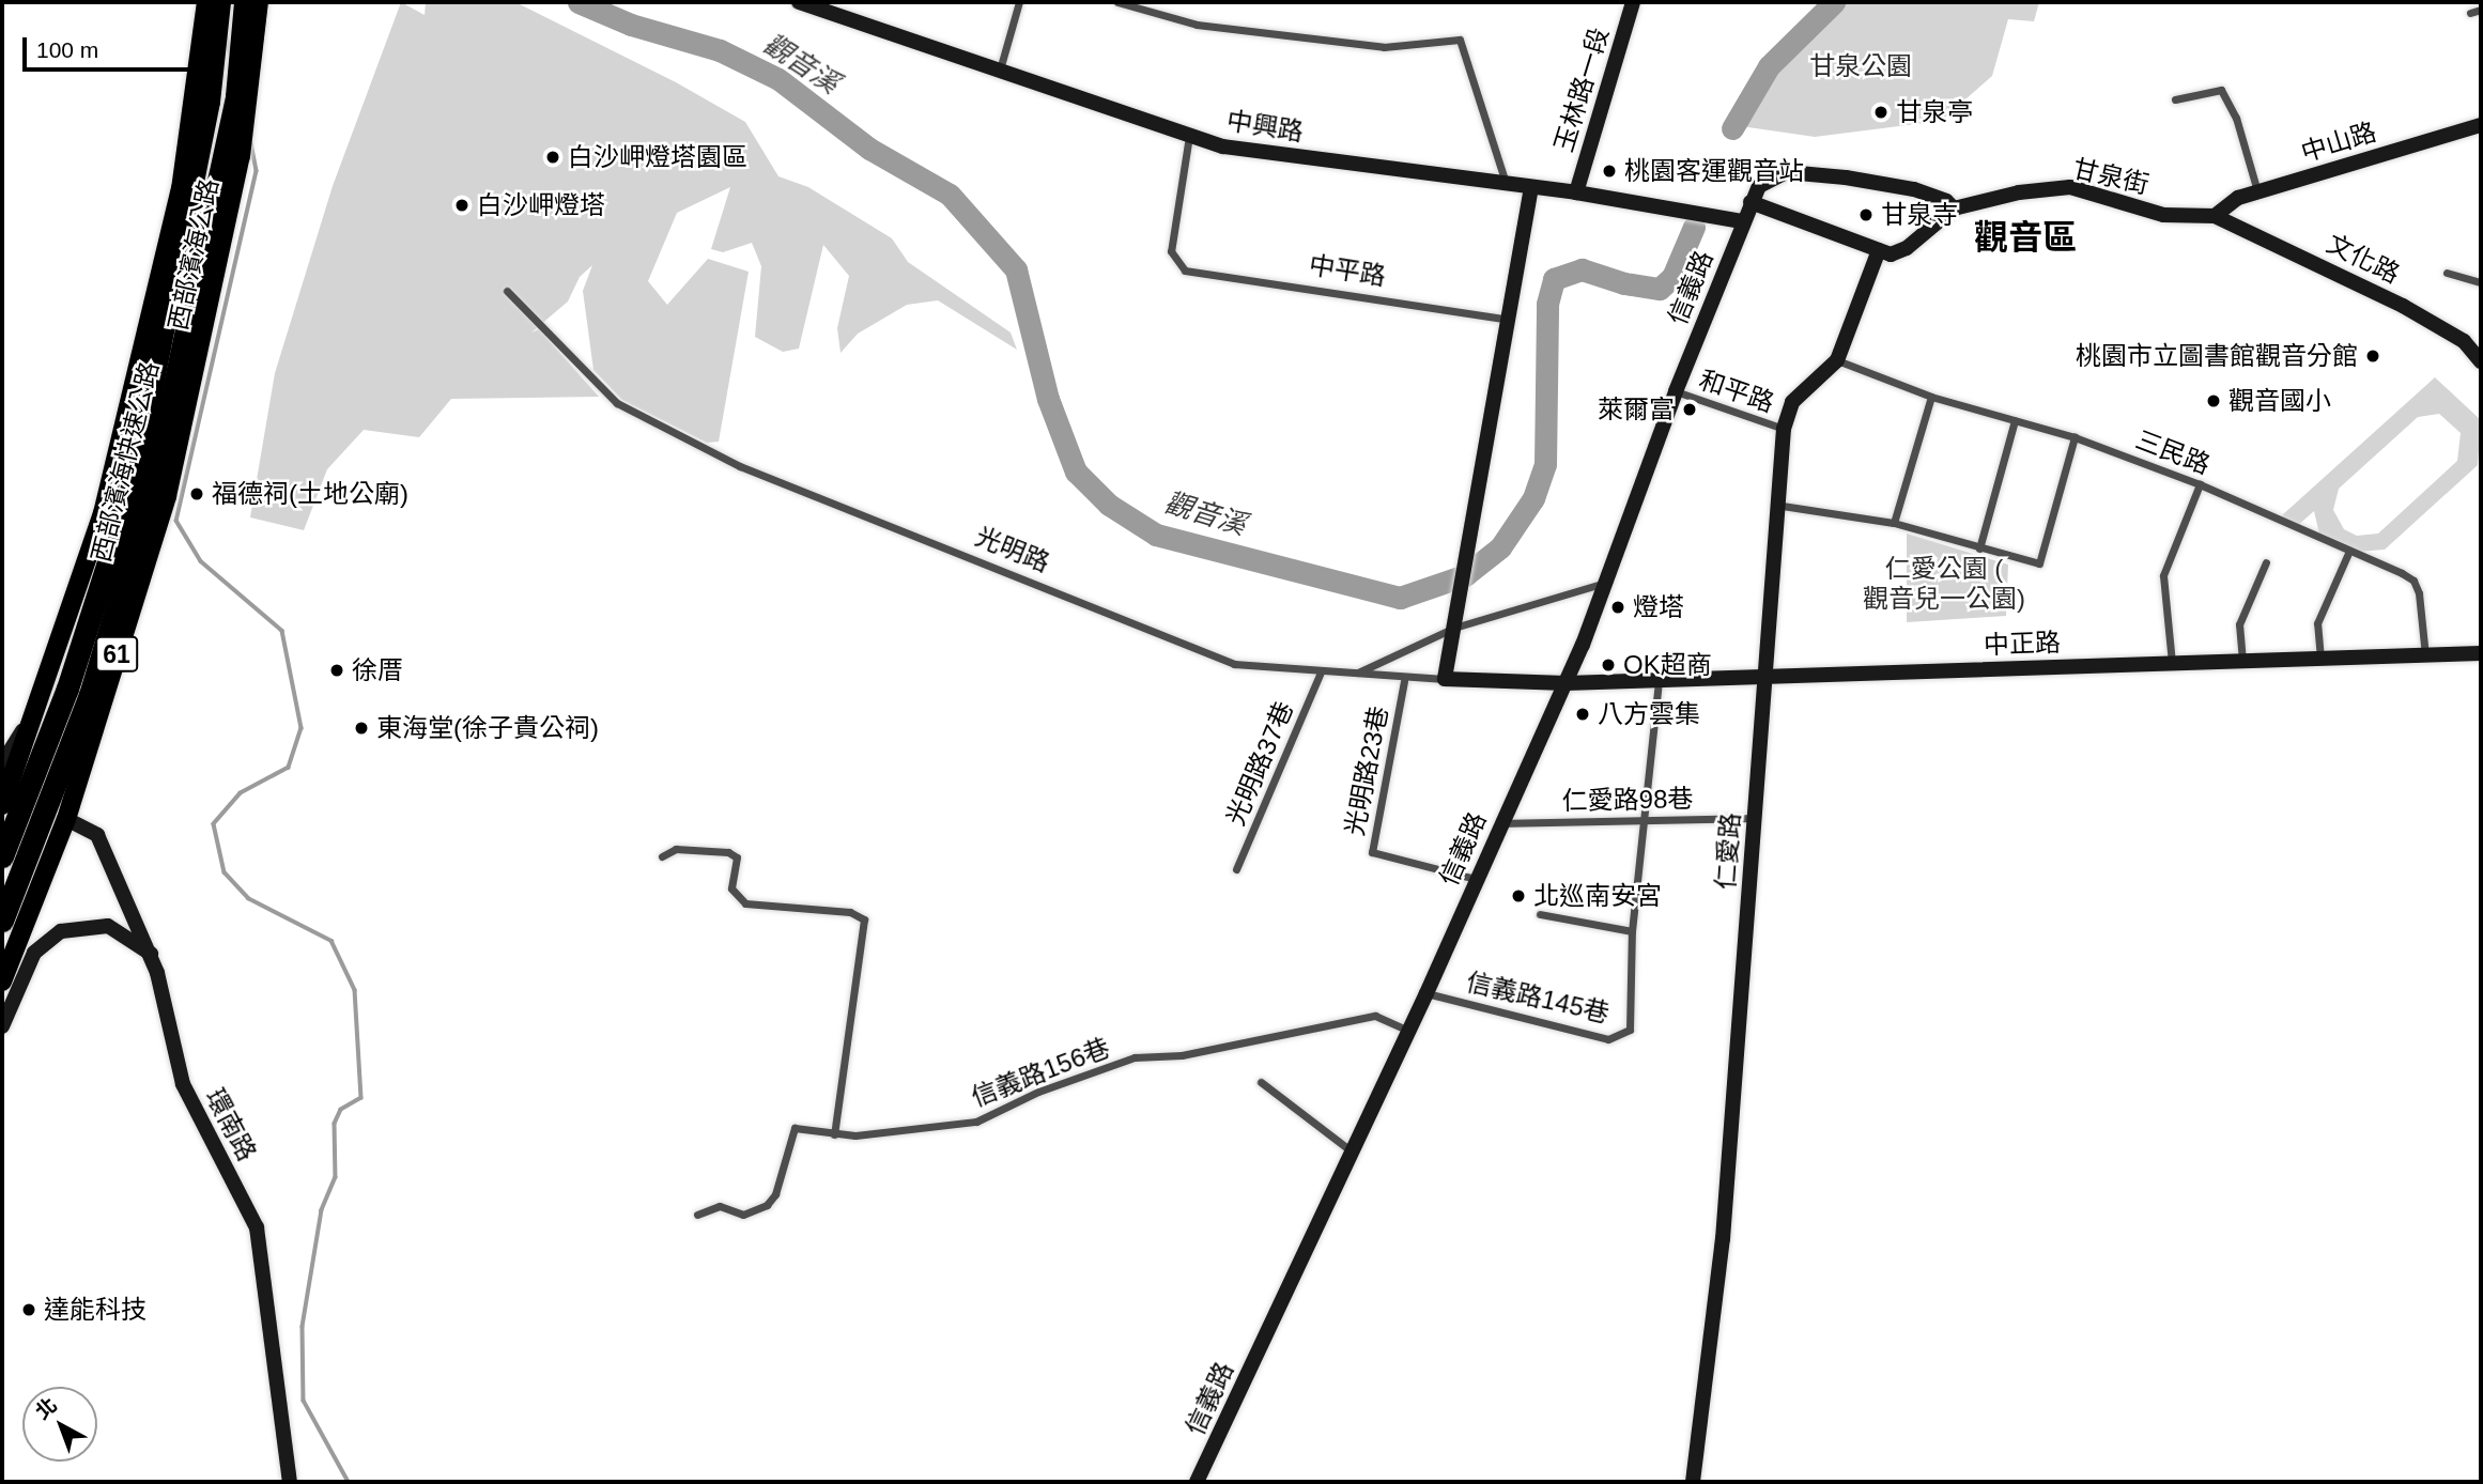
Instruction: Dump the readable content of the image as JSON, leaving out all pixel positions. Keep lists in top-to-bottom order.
{
  "streets": {
    "highway": ["西部濱海快速公路", "61"],
    "main road": ["西部濱海公路"],
    "street": [
      "玉林路一段",
      "中興路",
      "中山路",
      "甘泉街",
      "文化路",
      "中平路",
      "信義路",
      "和平路",
      "三民路",
      "光明路",
      "中正路",
      "光明路37巷",
      "光明路23巷",
      "仁愛路98巷",
      "仁愛路",
      "信義路145巷",
      "信義路156巷",
      "環南路"
    ]
  },
  "crossings": [
    ["玉林路一段", "中興路"],
    ["中興路", "中平路"],
    ["中興路", "信義路"],
    ["中山路", "甘泉街"],
    ["中山路", "文化路"],
    ["甘泉街", "文化路"],
    ["甘泉街", "仁愛路"],
    ["西部濱海公路", "西部濱海快速公路"],
    ["西部濱海公路", "環南路"],
    ["信義路", "和平路"],
    ["信義路", "光明路"],
    ["信義路", "中正路"],
    ["信義路", "光明路23巷"],
    ["信義路", "仁愛路98巷"],
    ["信義路", "信義路145巷"],
    ["信義路", "信義路156巷"],
    ["和平路", "仁愛路"],
    ["三民路", "中正路"],
    ["三民路", "仁愛路"],
    ["光明路", "中正路"],
    ["光明路", "光明路37巷"],
    ["中正路", "仁愛路"],
    ["仁愛路98巷", "仁愛路"]
  ],
  "districts": ["觀音區"],
  "water": ["觀音溪"],
  "parks": ["甘泉公園", "仁愛公園 ( 觀音兒一公園)"],
  "places": [
    "甘泉亭",
    "白沙岬燈塔園區",
    "桃園客運觀音站",
    "白沙岬燈塔",
    "甘泉寺",
    "桃園市立圖書館觀音分館",
    "觀音國小",
    "萊爾富",
    "福德祠(土地公廟)",
    "燈塔",
    "OK超商",
    "徐厝",
    "八方雲集",
    "東海堂(徐子貴公祠)",
    "北巡南安宮",
    "達能科技"
  ],
  "scale_bar": "100 m",
  "north": "top left"
}
